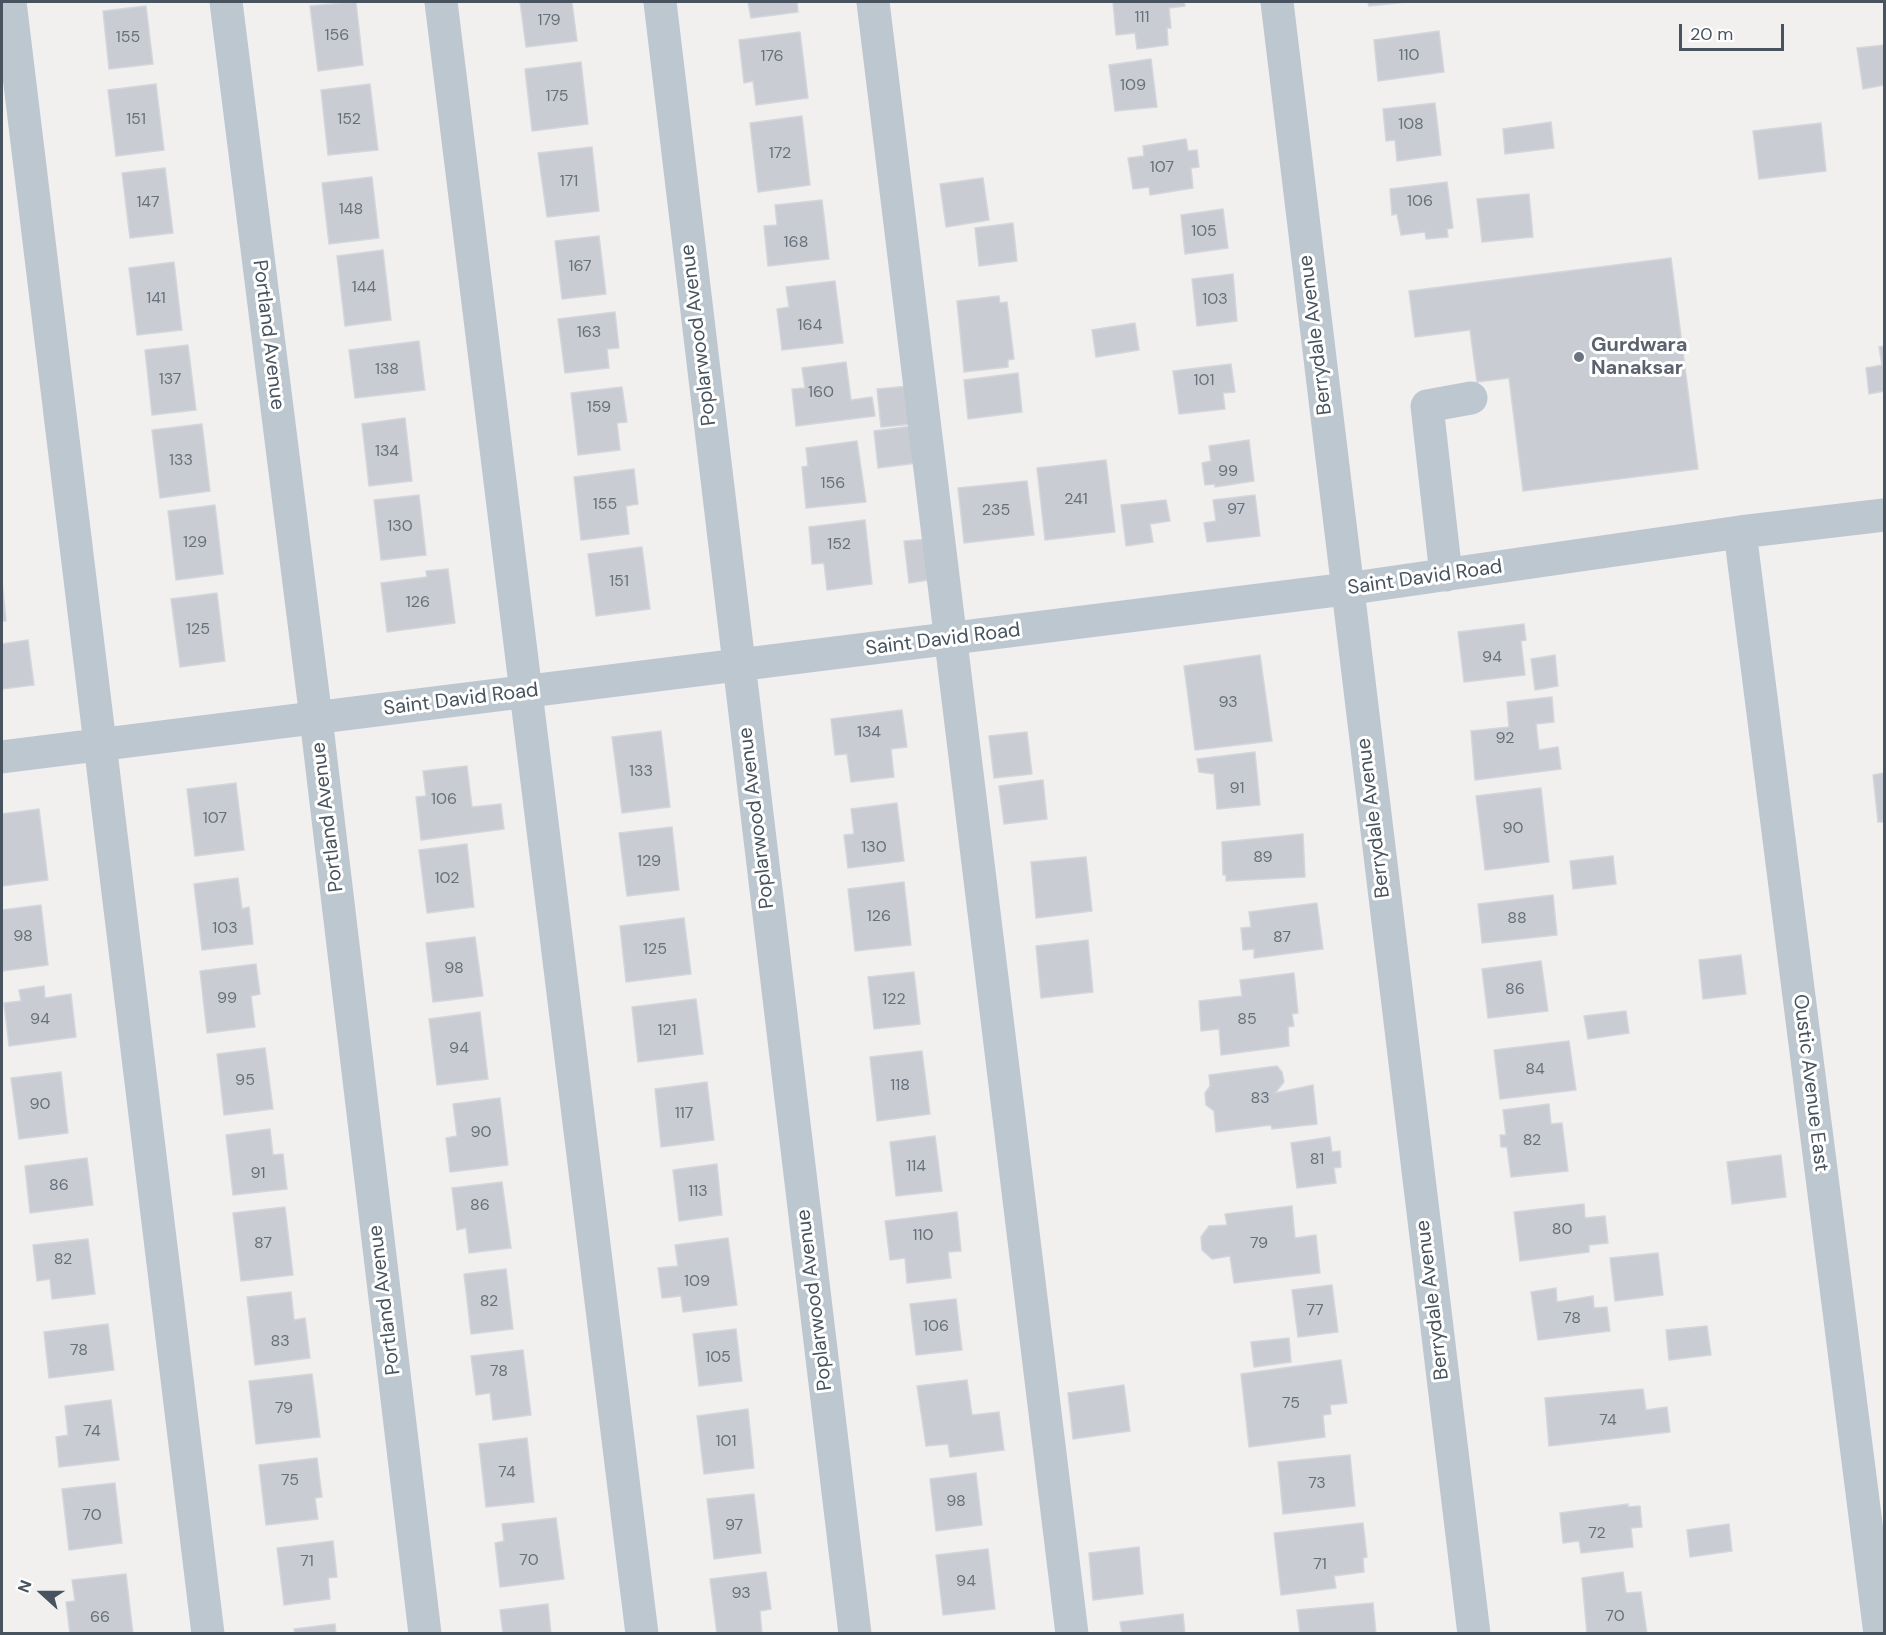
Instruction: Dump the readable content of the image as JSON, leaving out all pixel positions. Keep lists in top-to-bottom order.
{
  "streets": {
    "street": [
      "Portland Avenue",
      "Poplarwood Avenue",
      "Berrydale Avenue",
      "Saint David Road",
      "Oustic Avenue East"
    ]
  },
  "crossings": [
    ["Portland Avenue", "Saint David Road"],
    ["Poplarwood Avenue", "Saint David Road"],
    ["Berrydale Avenue", "Saint David Road"],
    ["Saint David Road", "Oustic Avenue East"]
  ],
  "places": ["Gurdwara Nanaksar"],
  "house_numbers": [
    "111",
    "179",
    "156",
    "155",
    "110",
    "176",
    "109",
    "175",
    "151",
    "152",
    "108",
    "172",
    "107",
    "171",
    "106",
    "147",
    "148",
    "105",
    "168",
    "167",
    "144",
    "141",
    "103",
    "164",
    "163",
    "138",
    "137",
    "101",
    "160",
    "159",
    "134",
    "133",
    "99",
    "156",
    "241",
    "155",
    "97",
    "235",
    "130",
    "129",
    "152",
    "151",
    "126",
    "125",
    "94",
    "93",
    "134",
    "92",
    "133",
    "91",
    "106",
    "107",
    "90",
    "130",
    "89",
    "129",
    "102",
    "126",
    "88",
    "103",
    "98",
    "87",
    "125",
    "98",
    "86",
    "99",
    "122",
    "94",
    "85",
    "121",
    "94",
    "84",
    "95",
    "118",
    "83",
    "90",
    "117",
    "90",
    "82",
    "81",
    "114",
    "91",
    "86",
    "113",
    "86",
    "80",
    "110",
    "87",
    "79",
    "82",
    "109",
    "82",
    "77",
    "78",
    "106",
    "83",
    "78",
    "105",
    "78",
    "75",
    "79",
    "74",
    "74",
    "101",
    "74",
    "75",
    "73",
    "98",
    "70",
    "97",
    "72",
    "70",
    "71",
    "71",
    "94",
    "93",
    "70",
    "66"
  ],
  "scale_bar": "20 m",
  "north": "left"
}
